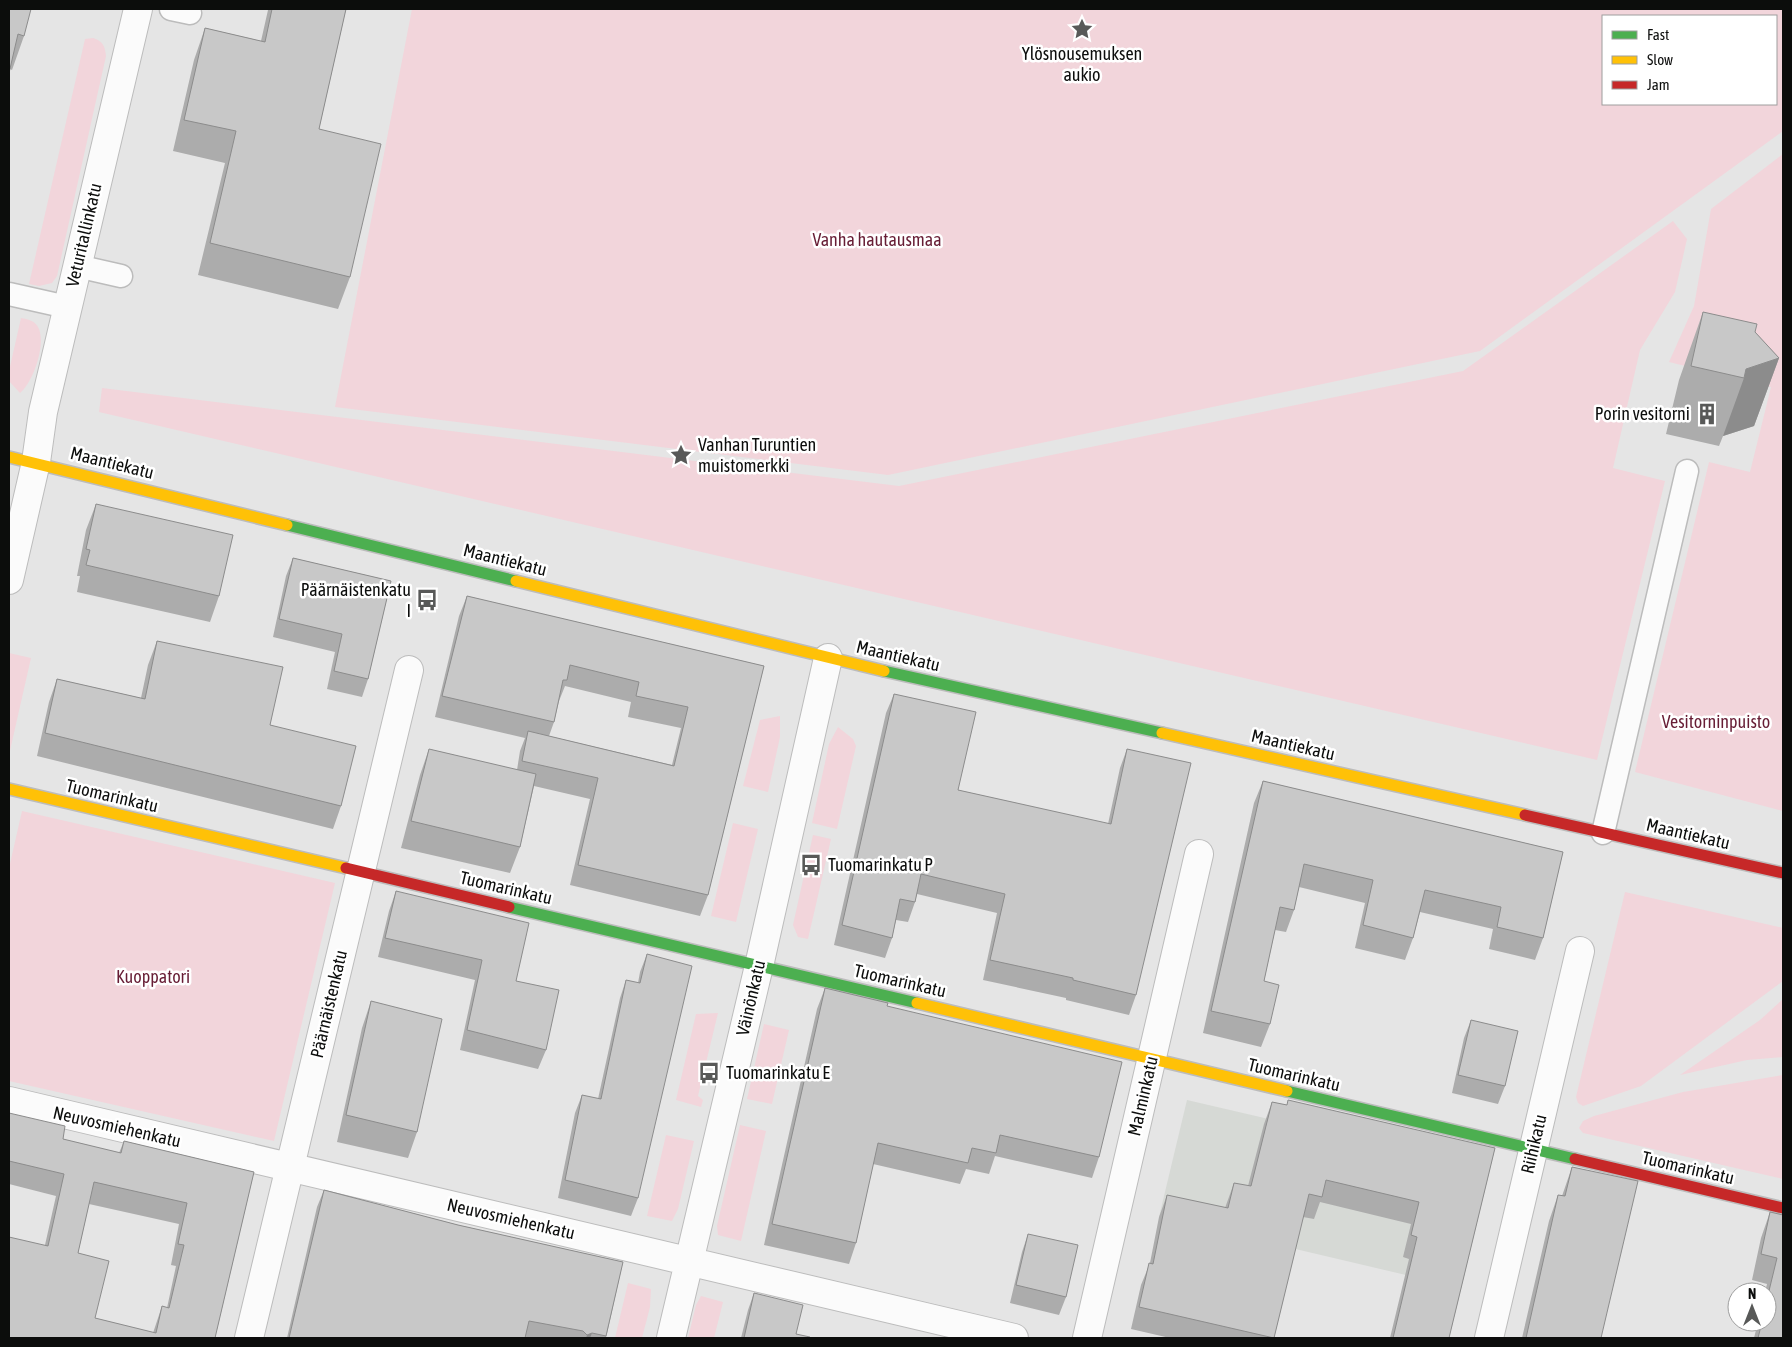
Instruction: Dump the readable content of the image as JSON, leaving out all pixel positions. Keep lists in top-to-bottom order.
{
  "streets": {
    "main road": ["Maantiekatu", "Tuomarinkatu"],
    "street": [
      "Veturitallinkatu",
      "Väinönkatu",
      "Päärnäistenkatu",
      "Malminkatu",
      "Neuvosmiehenkatu",
      "Riihikatu"
    ]
  },
  "crossings": [
    ["Veturitallinkatu", "Maantiekatu"],
    ["Maantiekatu", "Väinönkatu"],
    ["Tuomarinkatu", "Väinönkatu"],
    ["Tuomarinkatu", "Päärnäistenkatu"],
    ["Tuomarinkatu", "Malminkatu"],
    ["Tuomarinkatu", "Riihikatu"],
    ["Väinönkatu", "Neuvosmiehenkatu"],
    ["Päärnäistenkatu", "Neuvosmiehenkatu"]
  ],
  "parks": ["Vanha hautausmaa", "Vesitorninpuisto", "Kuoppatori"],
  "places": {
    "place": ["Ylösnousemuksen aukio", "Vanhan Turuntien muistomerkki"],
    "building": ["Porin vesitorni"],
    "bus stop": ["Päärnäistenkatu I", "Tuomarinkatu P", "Tuomarinkatu E"]
  },
  "legend": ["Fast", "Slow", "Jam"],
  "north": "top"
}
